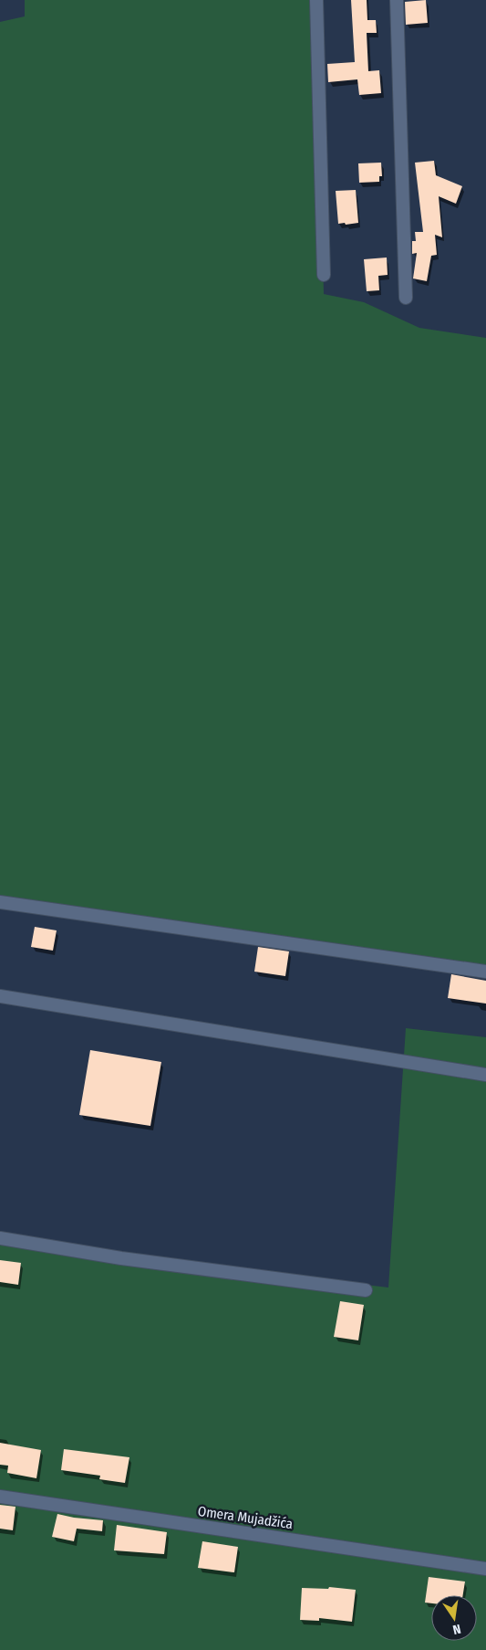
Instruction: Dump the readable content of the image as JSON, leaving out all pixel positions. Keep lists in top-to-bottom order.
{
  "streets": {
    "street": ["Omera Mujadžića"]
  },
  "north": "bottom"
}
